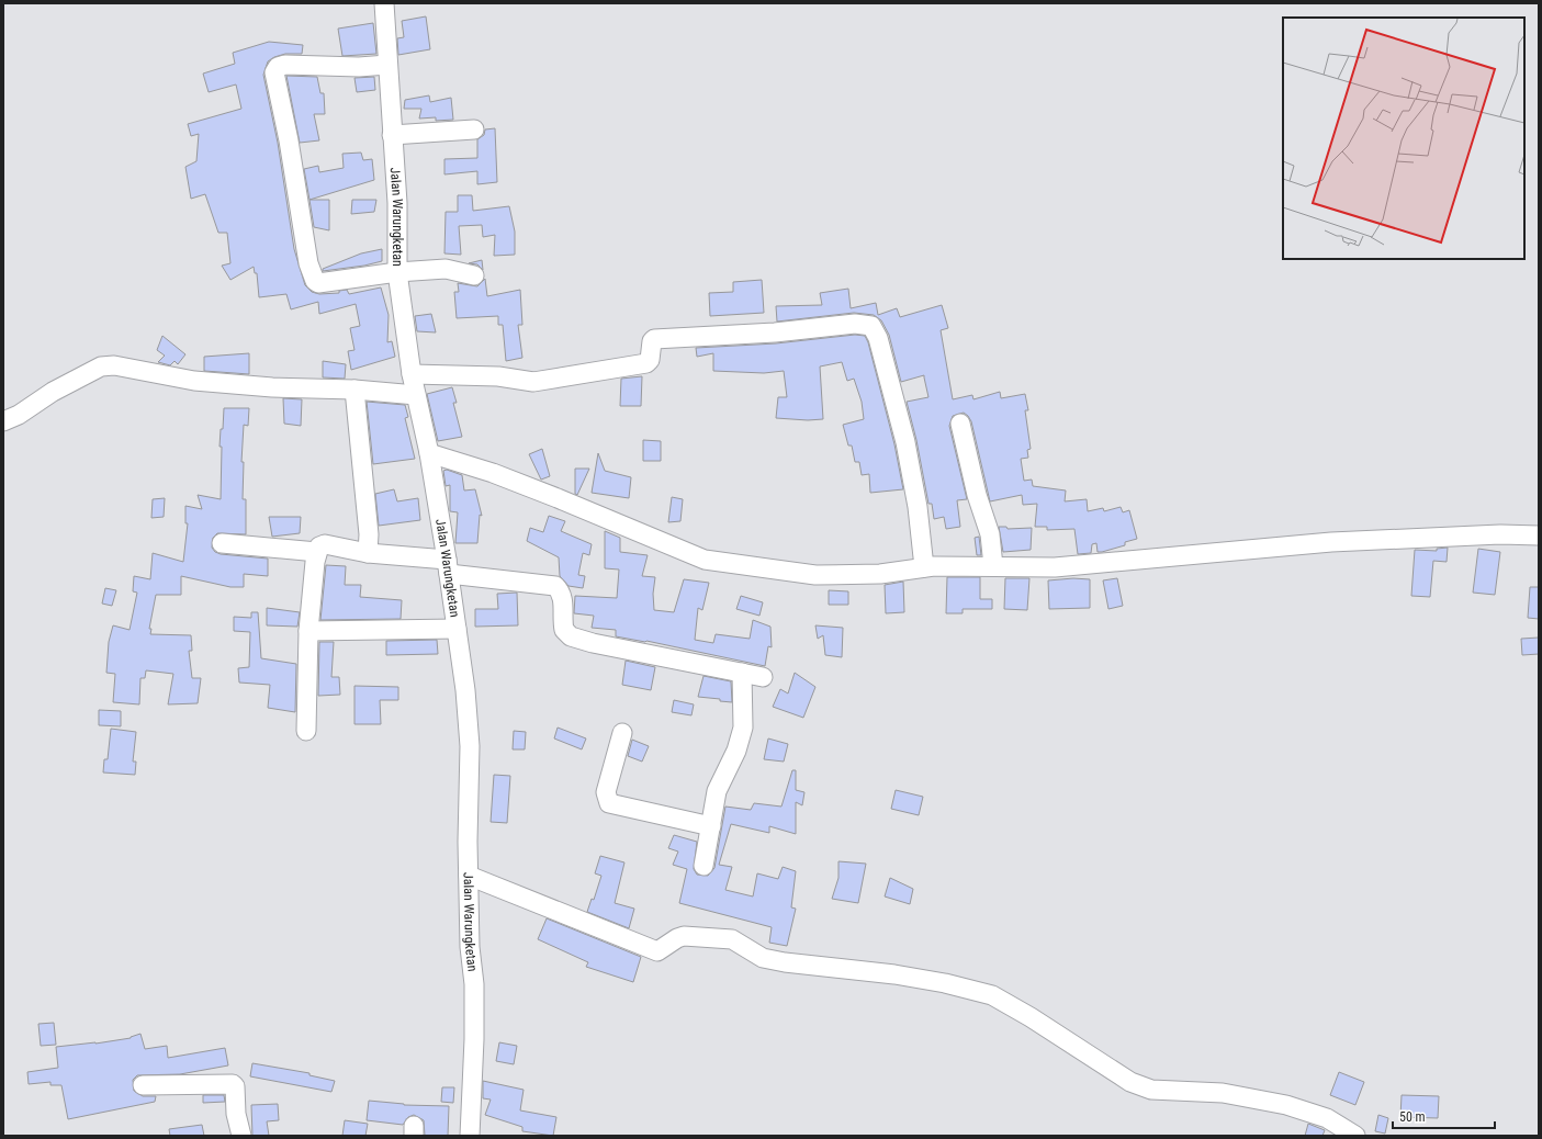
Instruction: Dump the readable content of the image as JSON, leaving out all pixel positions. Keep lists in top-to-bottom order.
{
  "streets": {
    "street": ["Jalan Warungketan"]
  },
  "scale_bar": "50 m"
}
